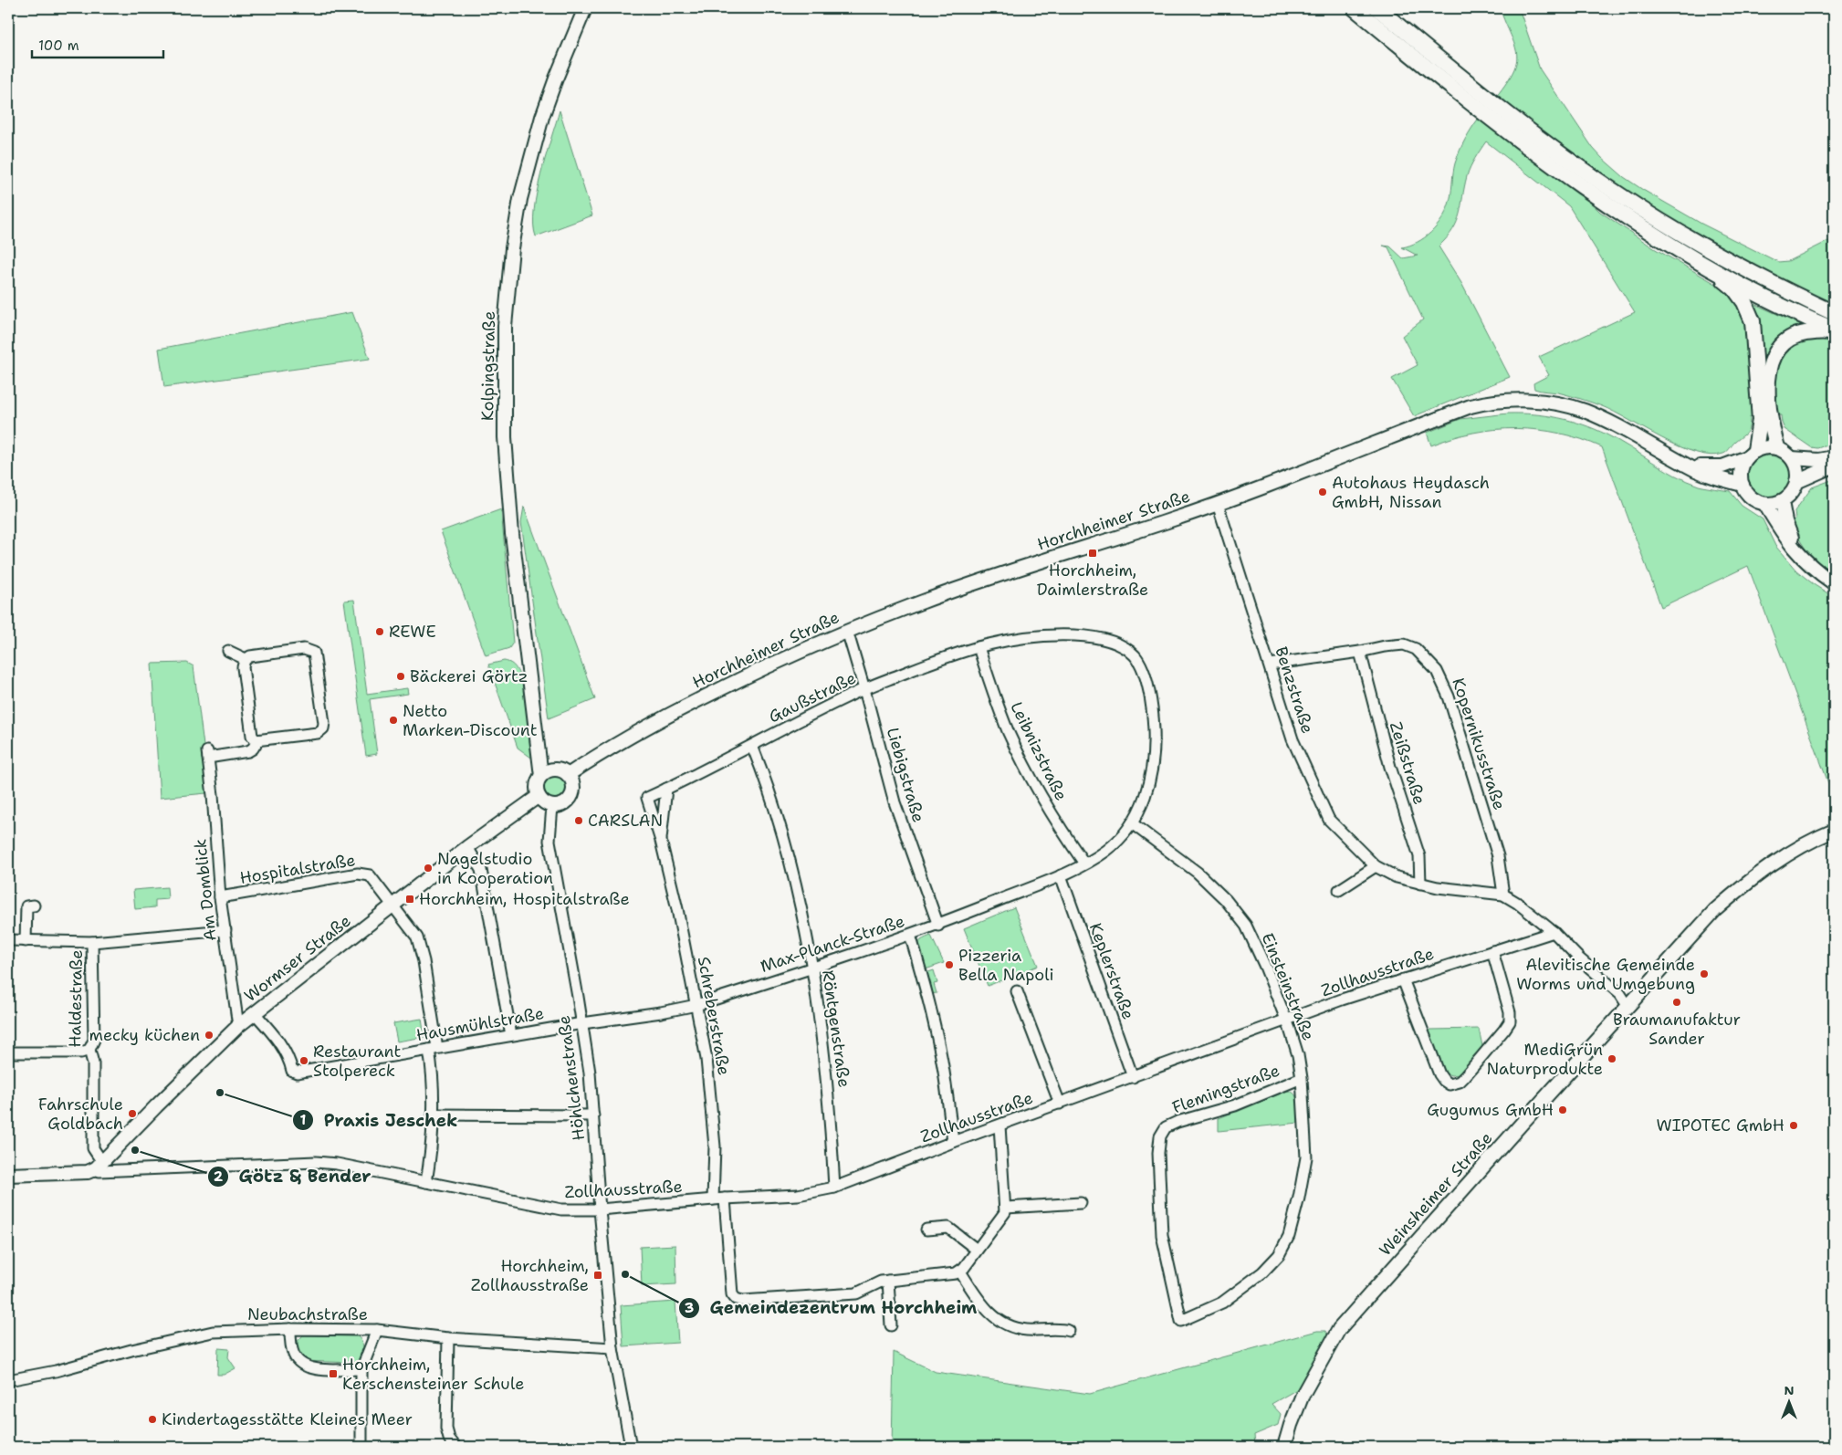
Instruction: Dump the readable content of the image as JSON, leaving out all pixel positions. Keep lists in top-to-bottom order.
{
  "streets": {
    "main road": [
      "Kolpingstraße",
      "Horchheimer Straße",
      "Wormser Straße",
      "Weinsheimer Straße"
    ],
    "street": [
      "Benzstraße",
      "Gaußstraße",
      "Kopernikusstraße",
      "Leibnizstraße",
      "Zeißstraße",
      "Liebigstraße",
      "Hospitalstraße",
      "Am Domblick",
      "Max-Planck-Straße",
      "Keplerstraße",
      "Zollhausstraße",
      "Einsteinstraße",
      "Haldestraße",
      "Schreberstraße",
      "Hausmühlstraße",
      "Röntgenstraße",
      "Höhlchenstraße",
      "Flemingstraße",
      "Neubachstraße"
    ]
  },
  "crossings": [
    ["Kolpingstraße", "Horchheimer Straße"],
    ["Kolpingstraße", "Wormser Straße"],
    ["Kolpingstraße", "Höhlchenstraße"],
    ["Horchheimer Straße", "Benzstraße"],
    ["Horchheimer Straße", "Liebigstraße"],
    ["Horchheimer Straße", "Wormser Straße"],
    ["Horchheimer Straße", "Höhlchenstraße"],
    ["Benzstraße", "Kopernikusstraße"],
    ["Benzstraße", "Zeißstraße"],
    ["Benzstraße", "Zollhausstraße"],
    ["Benzstraße", "Weinsheimer Straße"],
    ["Gaußstraße", "Leibnizstraße"],
    ["Gaußstraße", "Liebigstraße"],
    ["Gaußstraße", "Max-Planck-Straße"],
    ["Gaußstraße", "Einsteinstraße"],
    ["Gaußstraße", "Schreberstraße"],
    ["Gaußstraße", "Röntgenstraße"],
    ["Kopernikusstraße", "Zeißstraße"],
    ["Leibnizstraße", "Max-Planck-Straße"],
    ["Liebigstraße", "Max-Planck-Straße"],
    ["Hospitalstraße", "Am Domblick"],
    ["Hospitalstraße", "Wormser Straße"],
    ["Hospitalstraße", "Zollhausstraße"],
    ["Hospitalstraße", "Hausmühlstraße"],
    ["Am Domblick", "Wormser Straße"],
    ["Max-Planck-Straße", "Keplerstraße"],
    ["Max-Planck-Straße", "Einsteinstraße"],
    ["Max-Planck-Straße", "Schreberstraße"],
    ["Max-Planck-Straße", "Hausmühlstraße"],
    ["Max-Planck-Straße", "Röntgenstraße"],
    ["Max-Planck-Straße", "Höhlchenstraße"],
    ["Wormser Straße", "Zollhausstraße"],
    ["Wormser Straße", "Haldestraße"],
    ["Wormser Straße", "Hausmühlstraße"],
    ["Wormser Straße", "Höhlchenstraße"],
    ["Keplerstraße", "Zollhausstraße"],
    ["Zollhausstraße", "Einsteinstraße"],
    ["Zollhausstraße", "Haldestraße"],
    ["Zollhausstraße", "Schreberstraße"],
    ["Zollhausstraße", "Röntgenstraße"],
    ["Zollhausstraße", "Höhlchenstraße"],
    ["Einsteinstraße", "Flemingstraße"],
    ["Hausmühlstraße", "Höhlchenstraße"],
    ["Höhlchenstraße", "Neubachstraße"]
  ],
  "places": {
    "other": [
      "Autohaus Heydasch GmbH, Nissan",
      "REWE",
      "Bäckerei Görtz",
      "Netto Marken-Discount",
      "CARSLAN",
      "Nagelstudio in Kooperation",
      "Pizzeria Bella Napoli",
      "Alevitische Gemeinde Worms und Umgebung",
      "Braumanufaktur Sander",
      "mecky küchen",
      "MediGrün Naturprodukte",
      "Restaurant Stolpereck",
      "Praxis Jeschek",
      "Gugumus GmbH",
      "Fahrschule Goldbach",
      "WIPOTEC GmbH",
      "Götz & Bender",
      "Gemeindezentrum Horchheim",
      "Kindertagesstätte Kleines Meer"
    ],
    "transit": [
      "Horchheim, Daimlerstraße",
      "Horchheim, Hospitalstraße",
      "Horchheim, Zollhausstraße",
      "Horchheim, Kerschensteiner Schule"
    ]
  },
  "scale_bar": "100 m",
  "north": "top"
}
